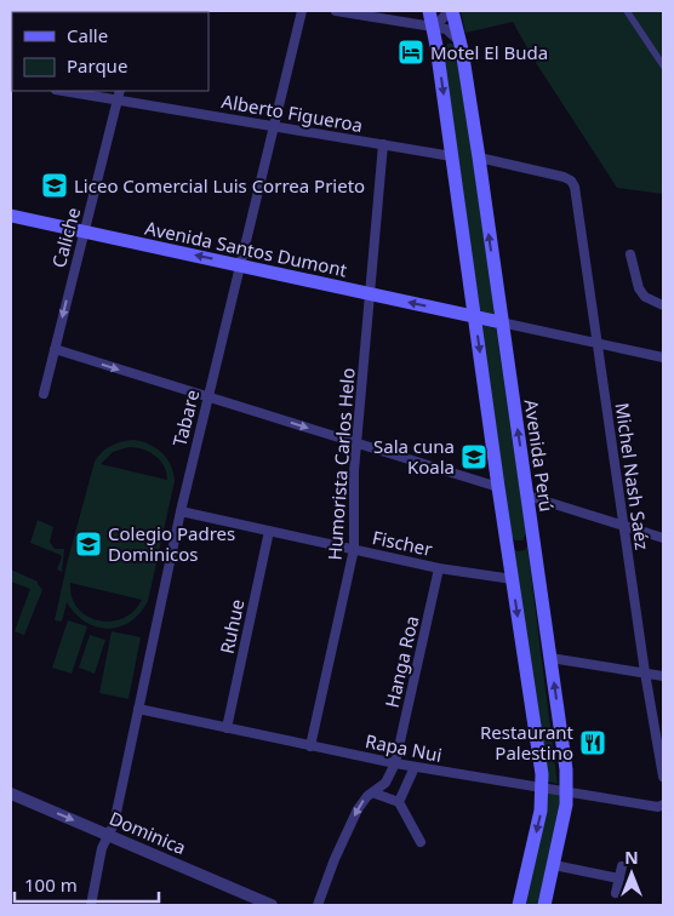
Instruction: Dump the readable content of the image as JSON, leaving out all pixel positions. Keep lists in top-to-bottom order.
{
  "streets": {
    "main road": ["Avenida Santos Dumont", "Avenida Perú"],
    "street": [
      "Alberto Figueroa",
      "Caliche",
      "Tabare",
      "Humorista Carlos Helo",
      "Michel Nash Saéz",
      "Fischer",
      "Ruhue",
      "Hanga Roa",
      "Rapa Nui",
      "Dominica"
    ]
  },
  "crossings": [
    ["Alberto Figueroa", "Caliche"],
    ["Alberto Figueroa", "Tabare"],
    ["Alberto Figueroa", "Humorista Carlos Helo"],
    ["Caliche", "Avenida Santos Dumont"],
    ["Avenida Santos Dumont", "Tabare"],
    ["Avenida Santos Dumont", "Avenida Perú"],
    ["Avenida Santos Dumont", "Humorista Carlos Helo"],
    ["Tabare", "Fischer"],
    ["Tabare", "Rapa Nui"],
    ["Tabare", "Dominica"],
    ["Avenida Perú", "Michel Nash Saéz"],
    ["Avenida Perú", "Rapa Nui"],
    ["Humorista Carlos Helo", "Fischer"],
    ["Humorista Carlos Helo", "Rapa Nui"],
    ["Fischer", "Ruhue"],
    ["Fischer", "Hanga Roa"],
    ["Ruhue", "Rapa Nui"],
    ["Hanga Roa", "Rapa Nui"]
  ],
  "one_way": ["Caliche", "Avenida Santos Dumont", "Dominica"],
  "places": {
    "hotel": ["Motel El Buda"],
    "school or university": ["Liceo Comercial Luis Correa Prieto", "Sala cuna Koala", "Colegio Padres Dominicos"],
    "restaurant": ["Restaurant Palestino"]
  },
  "legend": ["Calle", "Parque"],
  "scale_bar": "100 m",
  "north": "top"
}
